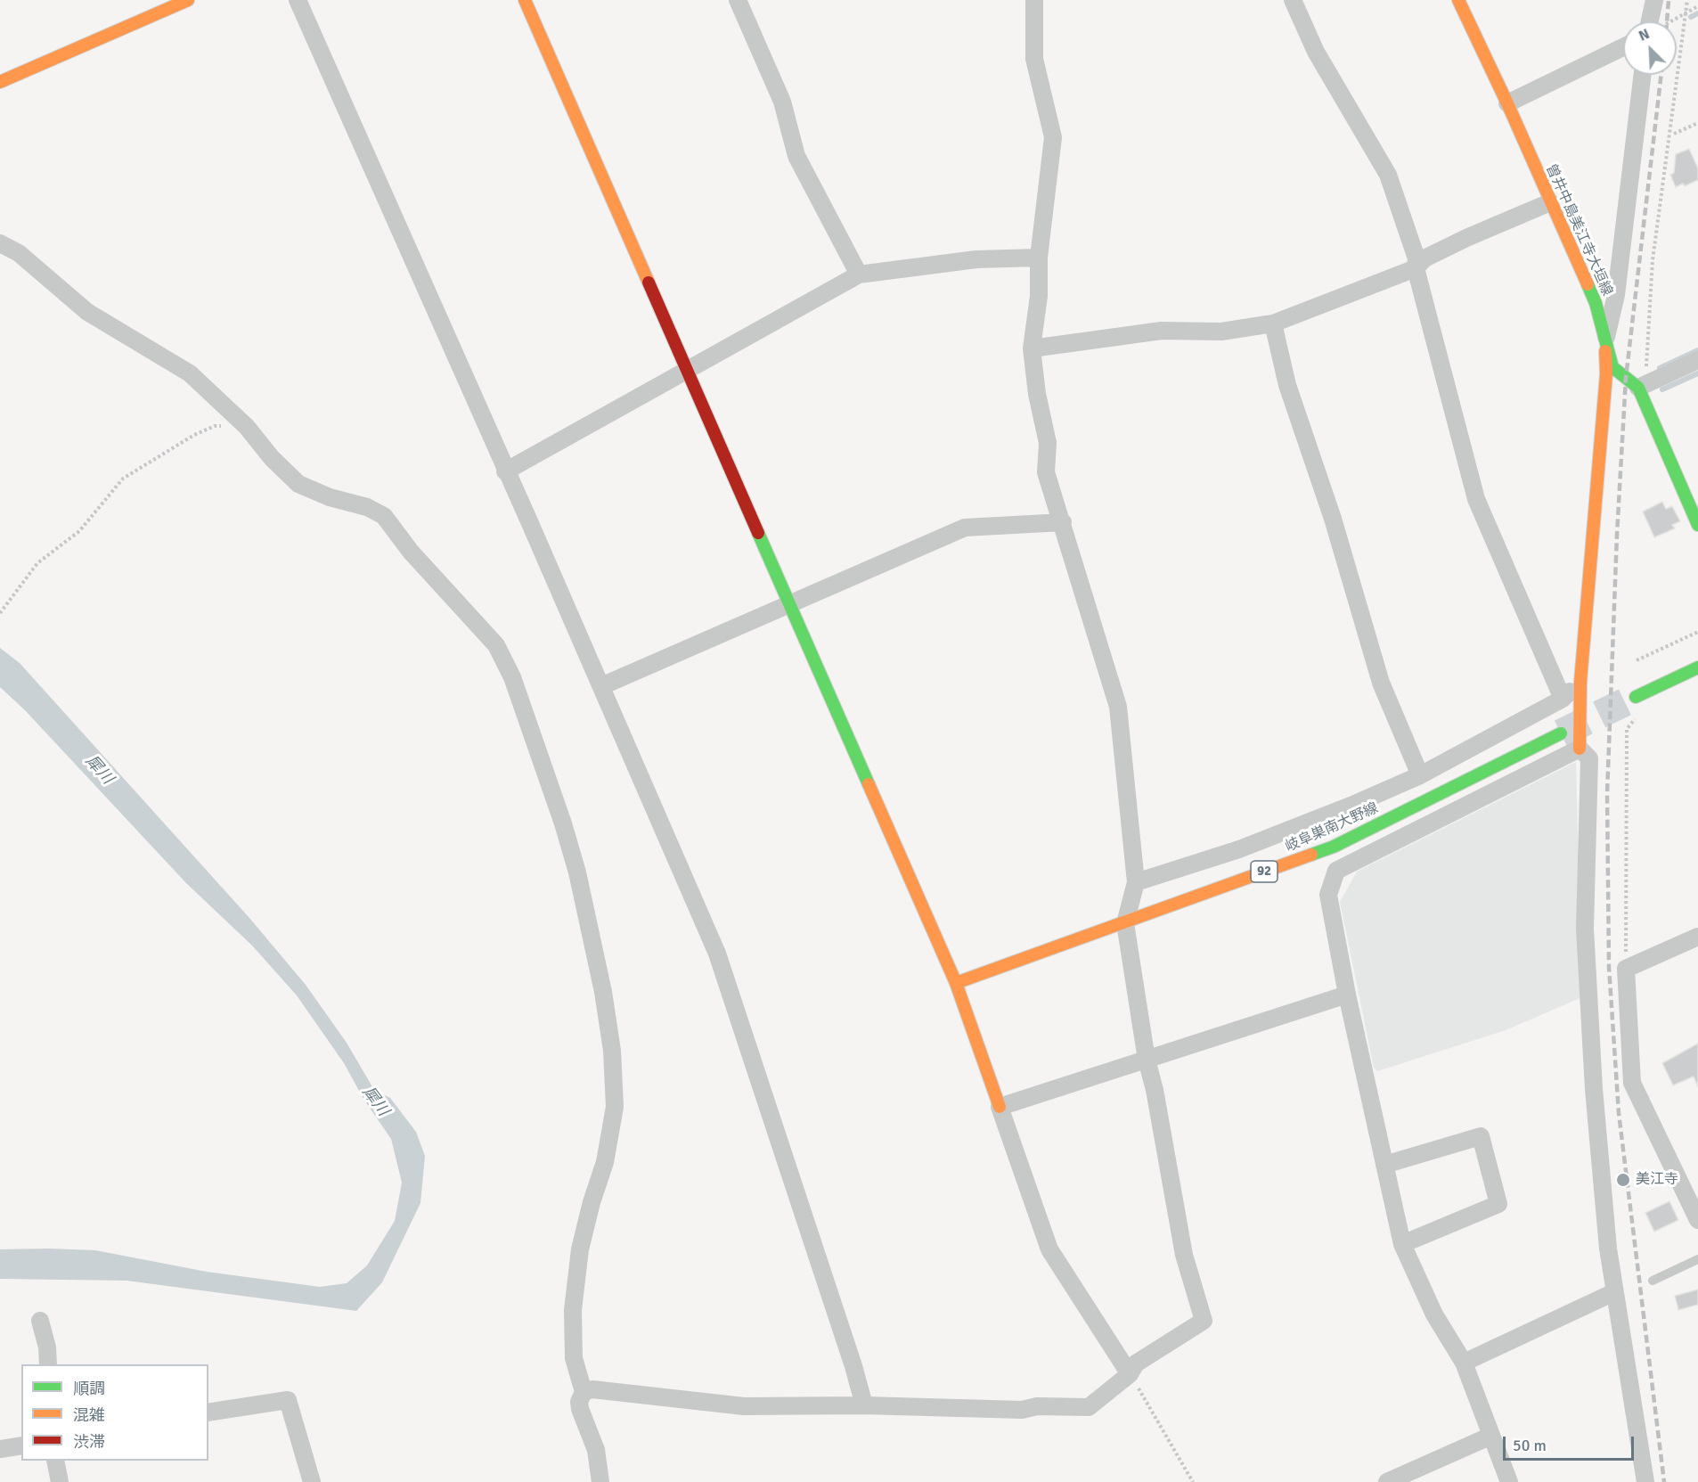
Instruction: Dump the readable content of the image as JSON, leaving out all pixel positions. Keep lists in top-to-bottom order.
{
  "streets": {
    "street": ["曽井中島美江寺大垣線", "岐阜巣南大野線", "92"]
  },
  "water": ["犀川"],
  "places": ["美江寺"],
  "legend": ["順調", "混雑", "渋滞"],
  "scale_bar": "50 m",
  "north": "top left"
}
